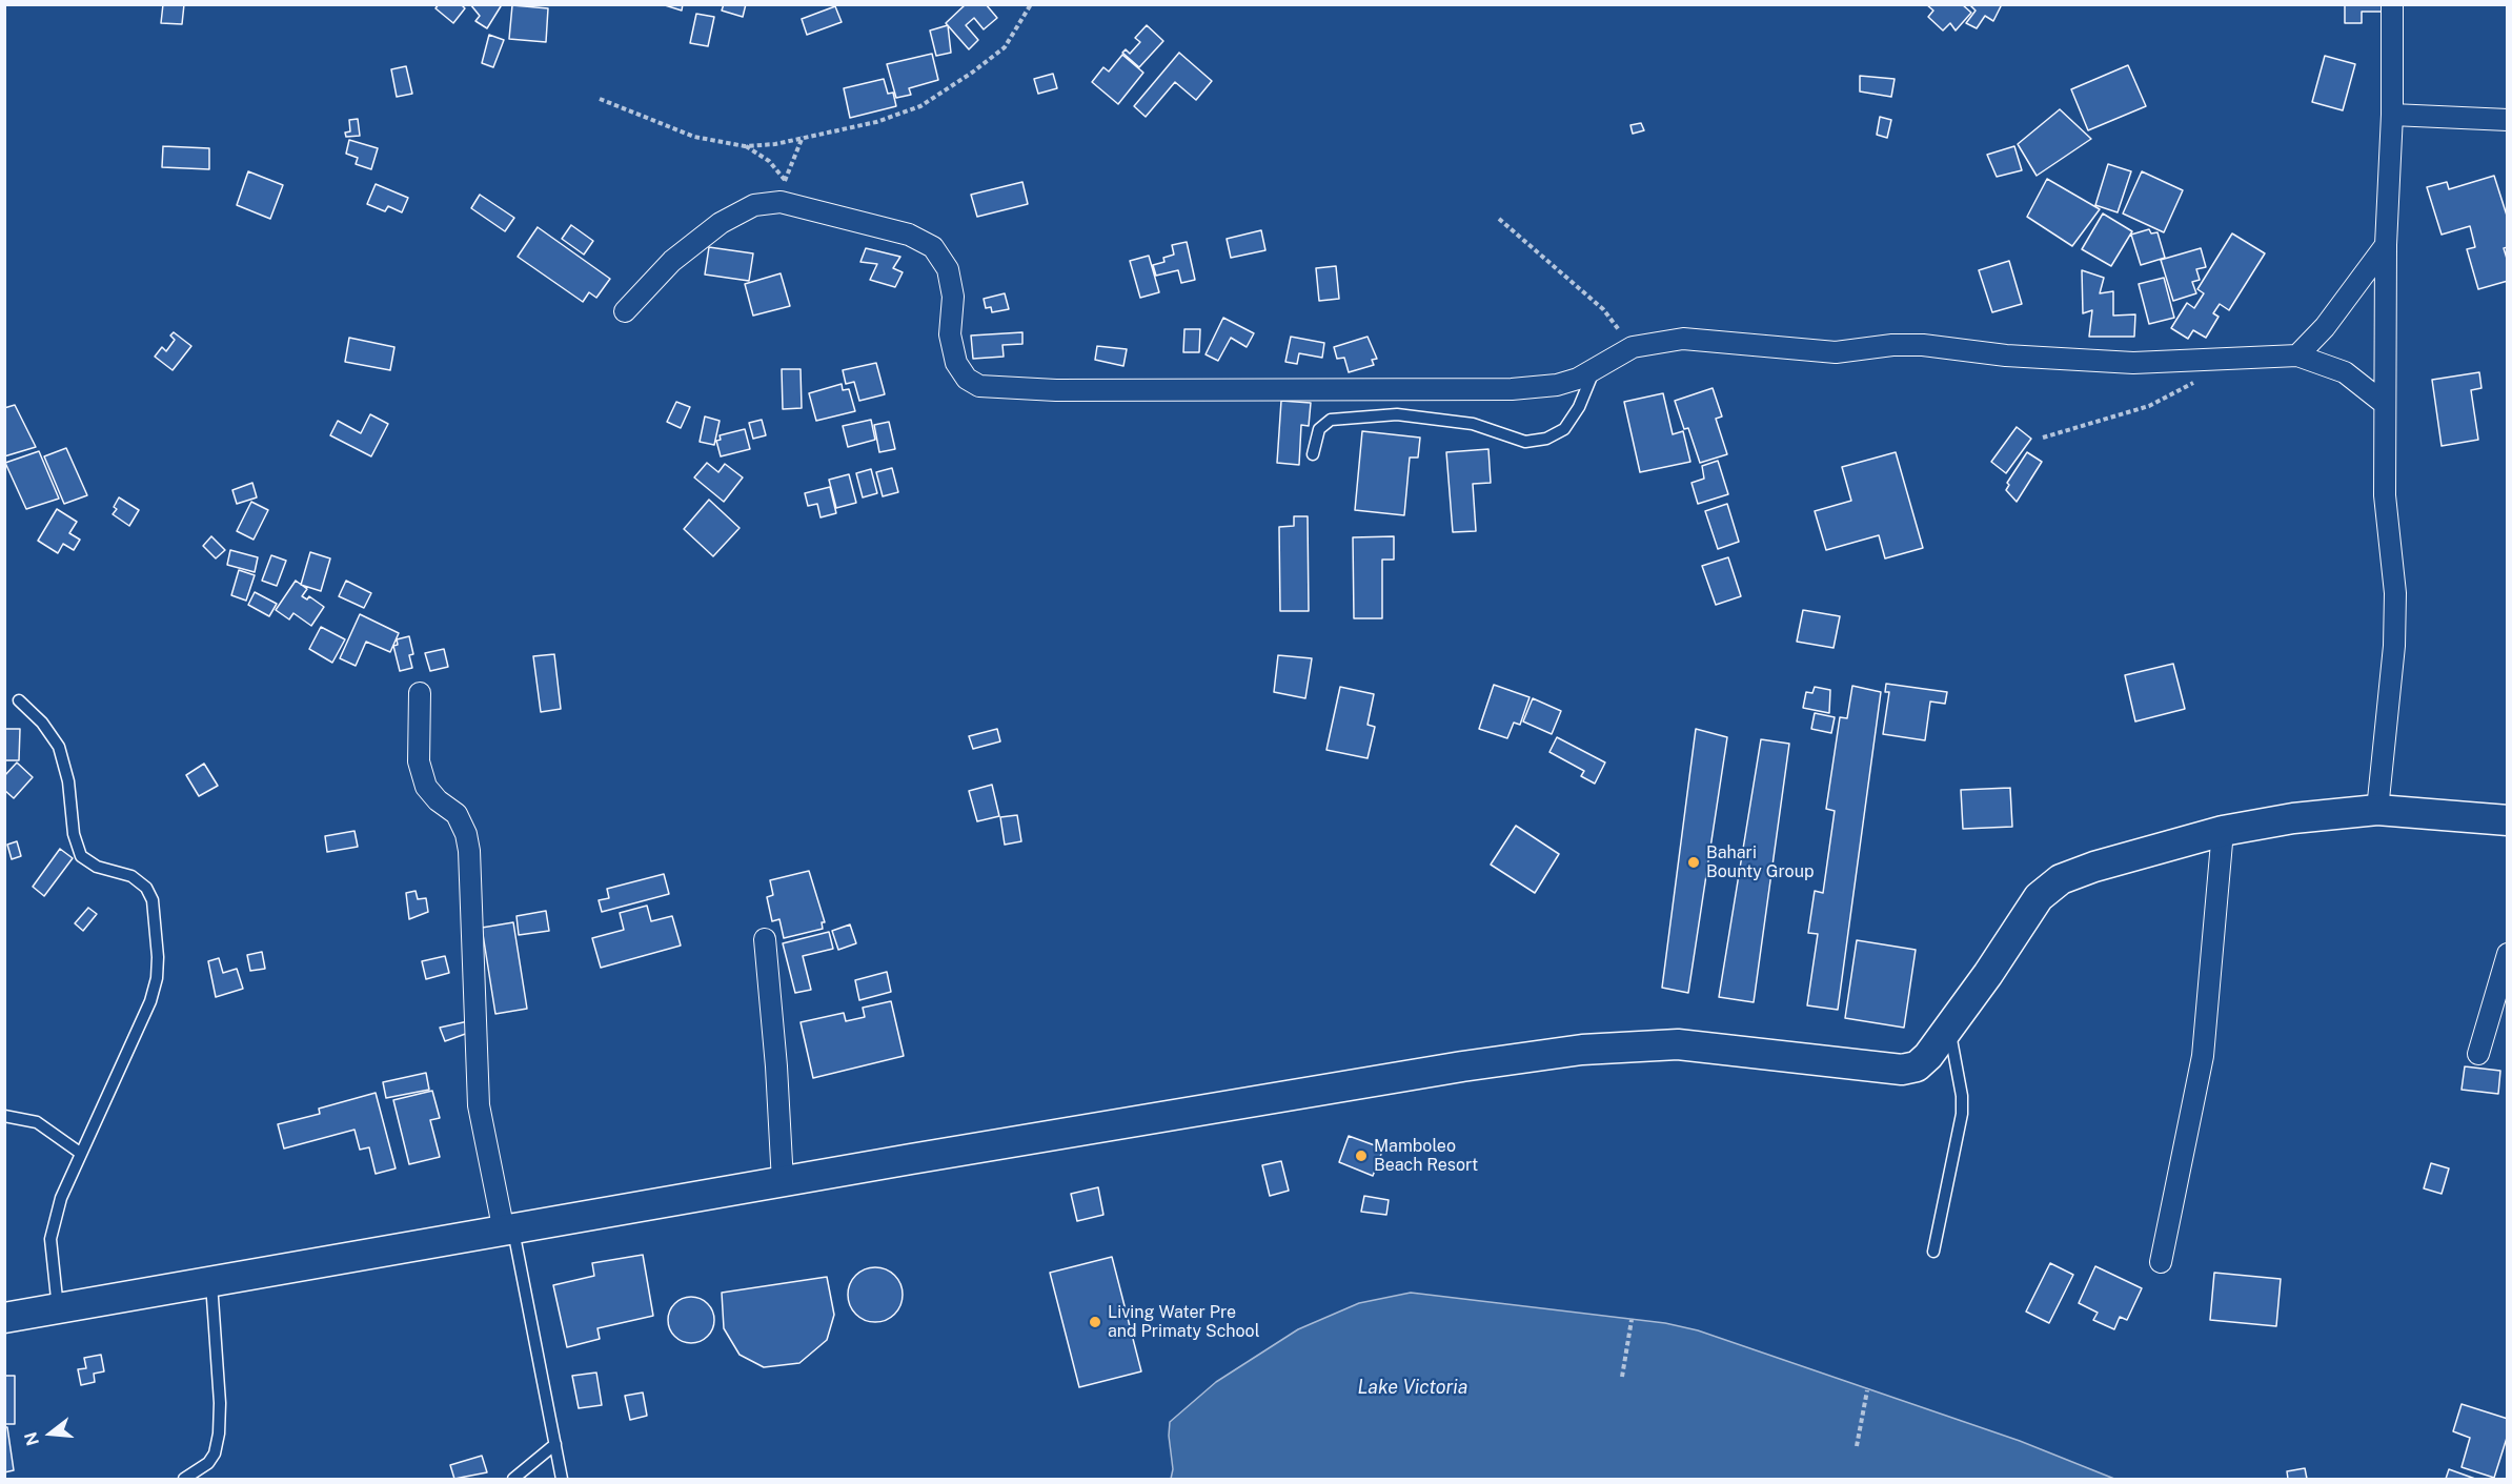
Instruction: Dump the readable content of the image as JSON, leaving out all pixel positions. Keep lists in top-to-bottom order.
{
  "water": ["Lake Victoria"],
  "places": ["Bahari Bounty Group", "Mamboleo Beach Resort", "Living Water Pre and Primaty School"],
  "north": "left"
}
